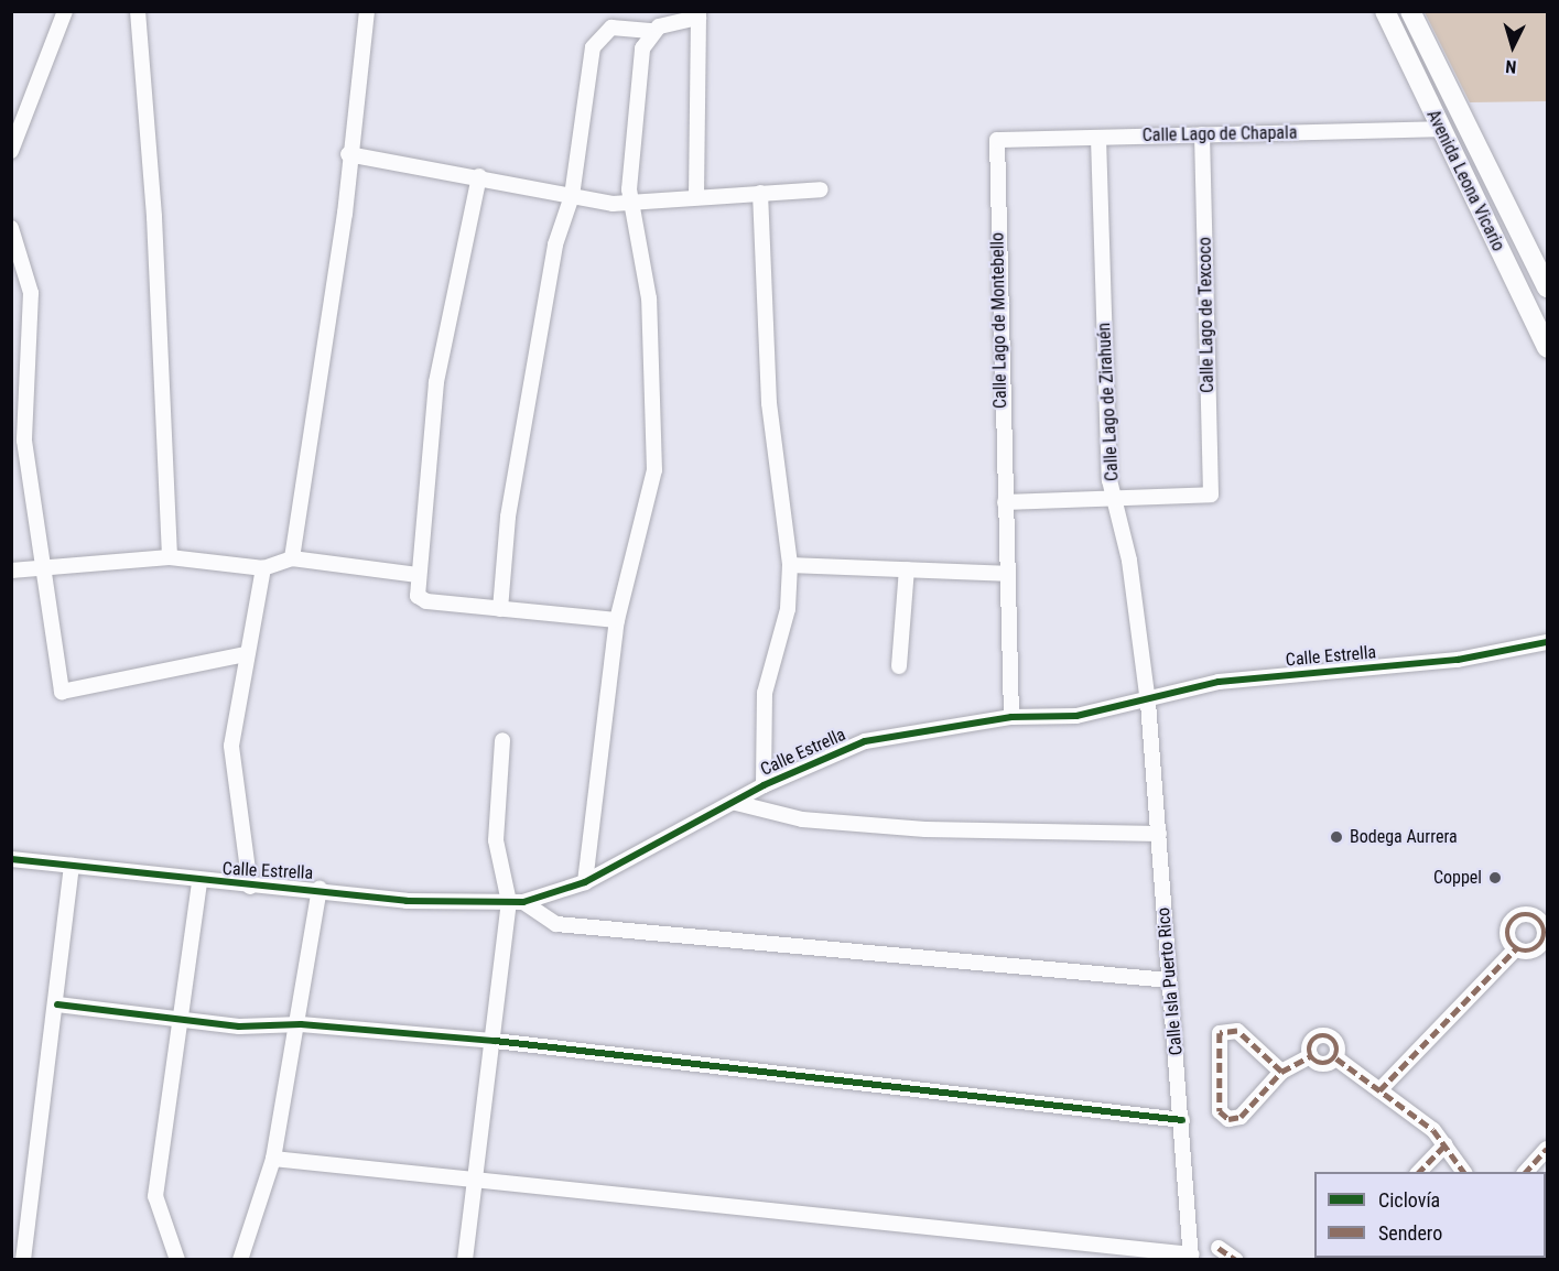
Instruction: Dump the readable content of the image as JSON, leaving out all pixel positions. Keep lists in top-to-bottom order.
{
  "streets": {
    "street": [
      "Calle Lago de Chapala",
      "Avenida Leona Vicario",
      "Calle Lago de Texcoco",
      "Calle Lago de Montebello",
      "Calle Lago de Zirahuén",
      "Calle Estrella",
      "Calle Isla Puerto Rico"
    ]
  },
  "crossings": [
    ["Calle Lago de Chapala", "Avenida Leona Vicario"],
    ["Calle Lago de Chapala", "Calle Lago de Texcoco"],
    ["Calle Lago de Chapala", "Calle Lago de Montebello"],
    ["Calle Lago de Chapala", "Calle Lago de Zirahuén"],
    ["Calle Lago de Texcoco", "Calle Lago de Zirahuén"],
    ["Calle Lago de Montebello", "Calle Estrella"],
    ["Calle Lago de Zirahuén", "Calle Estrella"],
    ["Calle Lago de Zirahuén", "Calle Isla Puerto Rico"],
    ["Calle Estrella", "Calle Isla Puerto Rico"]
  ],
  "places": ["Bodega Aurrera", "Coppel"],
  "legend": ["Ciclovía", "Sendero"],
  "north": "bottom"
}
